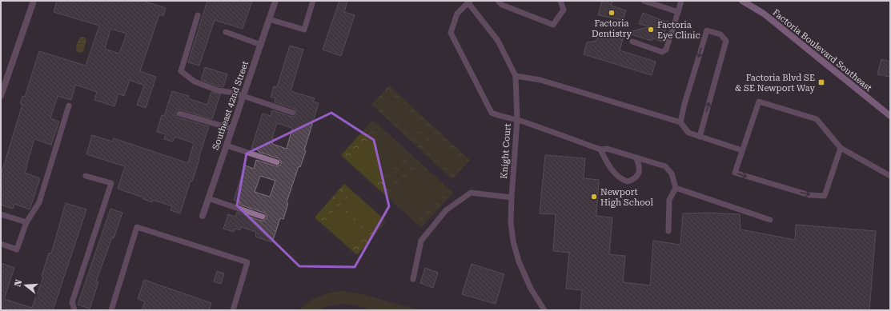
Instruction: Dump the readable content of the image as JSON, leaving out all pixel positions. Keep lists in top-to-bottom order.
{
  "streets": {
    "main road": ["Factoria Boulevard Southeast"],
    "street": ["Southeast 42nd Street"],
    "lane": ["Knight Court"]
  },
  "places": {
    "other": ["Factoria Dentistry", "Factoria Eye Clinic", "Newport High School"],
    "transit": ["Factoria Blvd SE & SE Newport Way"]
  },
  "north": "left"
}
